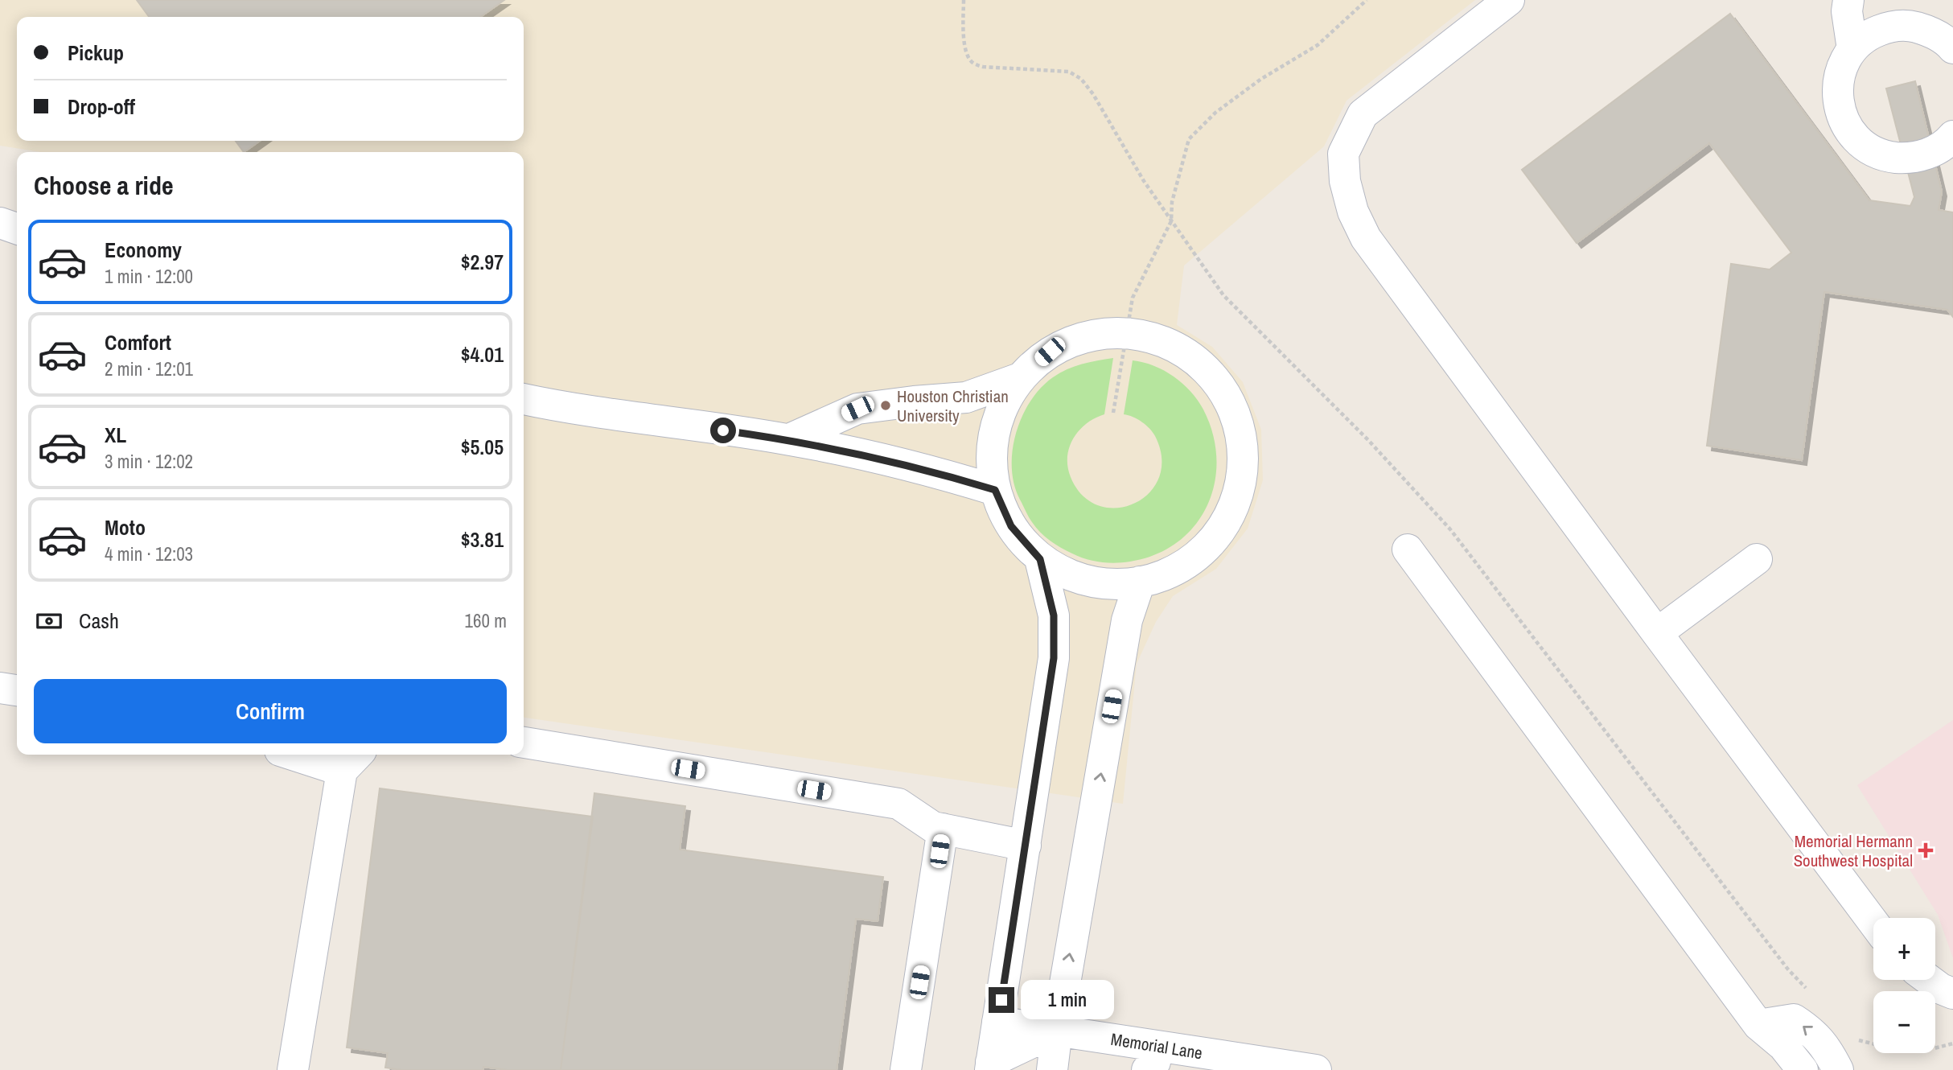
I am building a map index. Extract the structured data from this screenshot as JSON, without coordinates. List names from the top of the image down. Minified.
{"streets":{"lane":["Memorial Lane"]},"places":{"other":["Houston Christian University"],"health":["Memorial Hermann Southwest Hospital"]},"page":{"banner":["Pickup","Drop-off"],"heading":"Choose a ride","list":[{"name":"Economy","note":"1 min · 12:00","value":"$2.97"},{"name":"Comfort","note":"2 min · 12:01","value":"$4.01"},{"name":"XL","note":"3 min · 12:02","value":"$5.05"},{"name":"Moto","note":"4 min · 12:03","value":"$3.81"}],"pay":["Cash","160 m"],"buttons":"Confirm","map_buttons":["+","−"],"bubble":"1 min"}}
